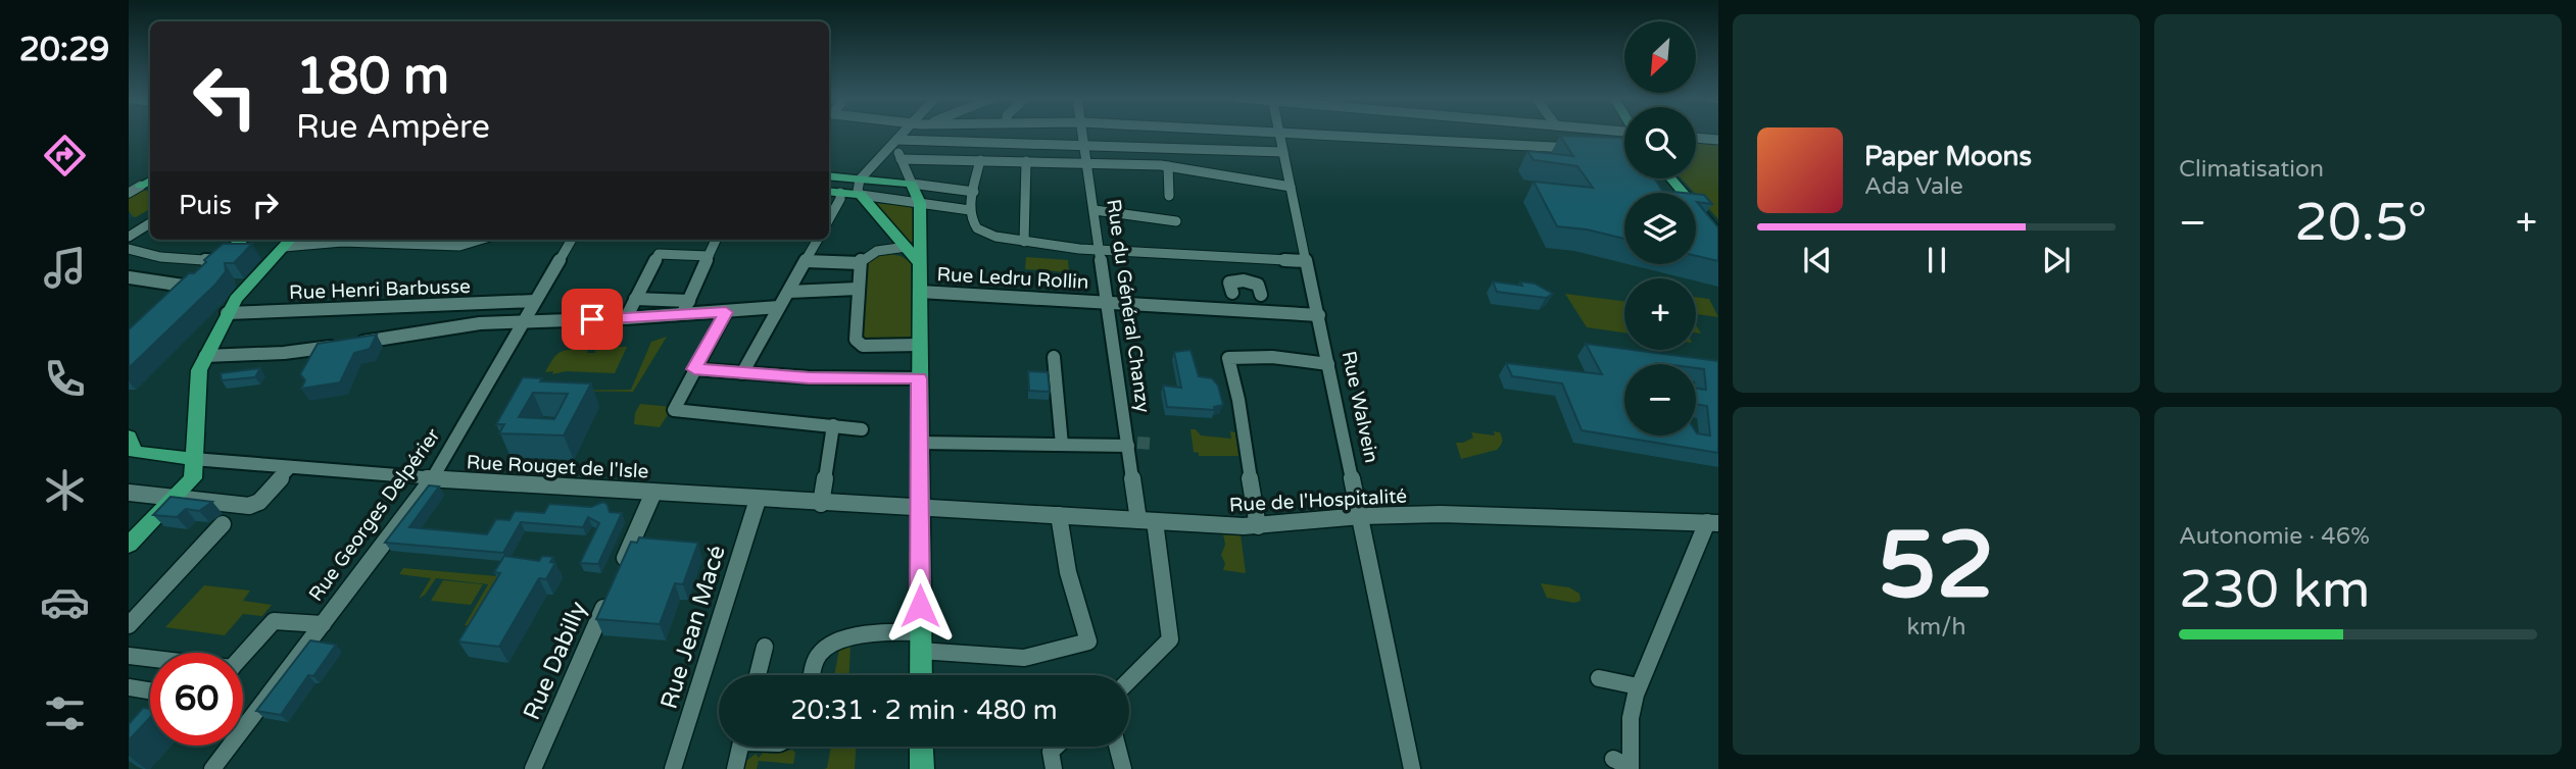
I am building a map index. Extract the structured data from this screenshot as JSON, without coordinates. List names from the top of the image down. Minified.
{"streets":{"street":["Rue Ledru Rollin","Rue Henri Barbusse","Rue du Général Chanzy","Rue Walvein","Rue Rouget de l'Isle","Rue de l'Hospitalité","Rue Georges Delpérier","Rue Jean Macé","Rue Dabilly"]},"crossings":[["Rue Ledru Rollin","Rue du Général Chanzy"],["Rue Ledru Rollin","Rue Walvein"],["Rue Henri Barbusse","Rue Georges Delpérier"],["Rue du Général Chanzy","Rue de l'Hospitalité"],["Rue Walvein","Rue de l'Hospitalité"],["Rue Rouget de l'Isle","Rue de l'Hospitalité"],["Rue Rouget de l'Isle","Rue Georges Delpérier"],["Rue Rouget de l'Isle","Rue Jean Macé"],["Rue Rouget de l'Isle","Rue Dabilly"]],"north":"bottom left","page":{"tabs":"20:29","tile":["Climatisation",["52","km/h"],["Autonomie · 46%","230 km"]],"map_buttons":["+","−"],"turn":["180 m","Rue Ampère"],"song":["Paper Moons","Ada Vale"],"then":"Puis","heat":["−","20.5°","+"],"limit":"60","trip":"20:31 · 2 min · 480 m"}}
